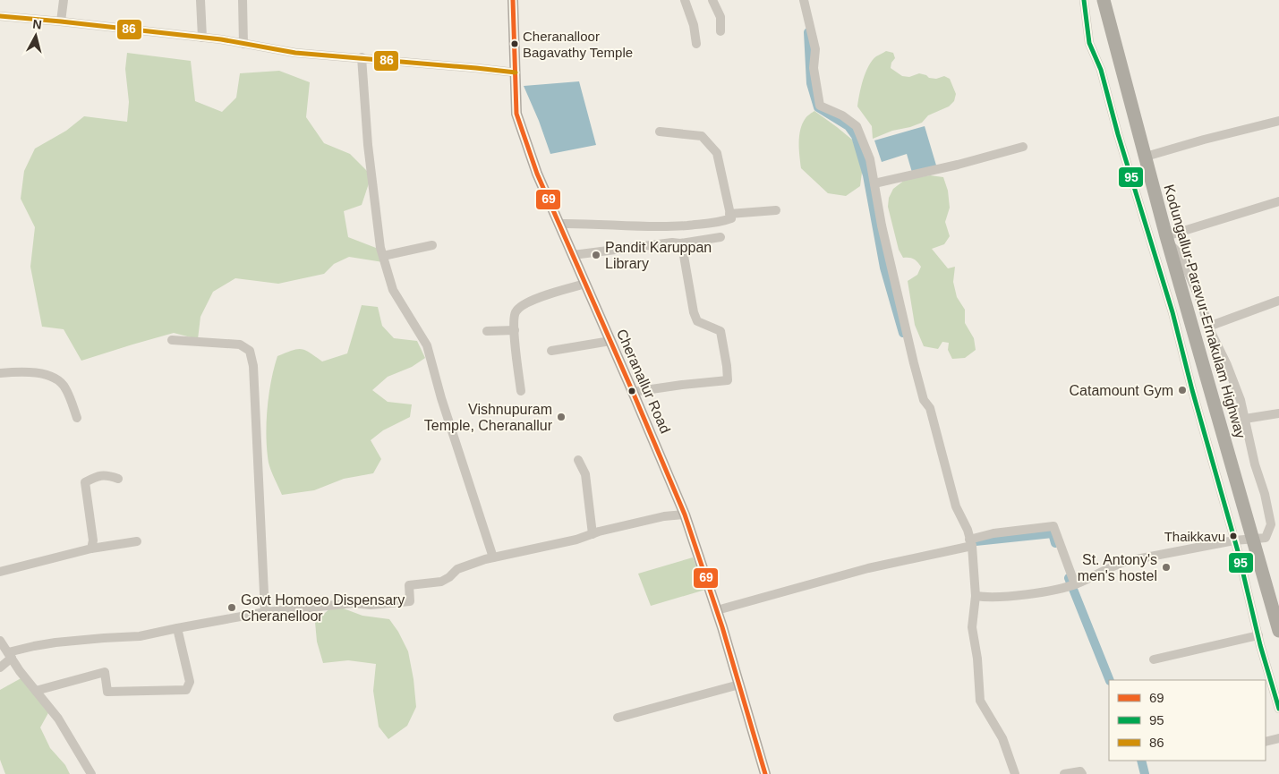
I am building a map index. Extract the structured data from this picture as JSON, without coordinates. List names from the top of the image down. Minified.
{"streets":{"highway":["Kodungallur-Paravur-Ernakulam Highway"],"main road":["Cheranallur Road"]},"places":["Cheranalloor Bagavathy Temple","Pandit Karuppan Library","Catamount Gym","Vishnupuram Temple, Cheranallur","Thaikkavu","St. Antony's men's hostel","Govt Homoeo Dispensary Cheranelloor"],"lines":["transit line 69","transit line 95","transit line 86"],"legend":["69","95","86"],"north":"top"}
